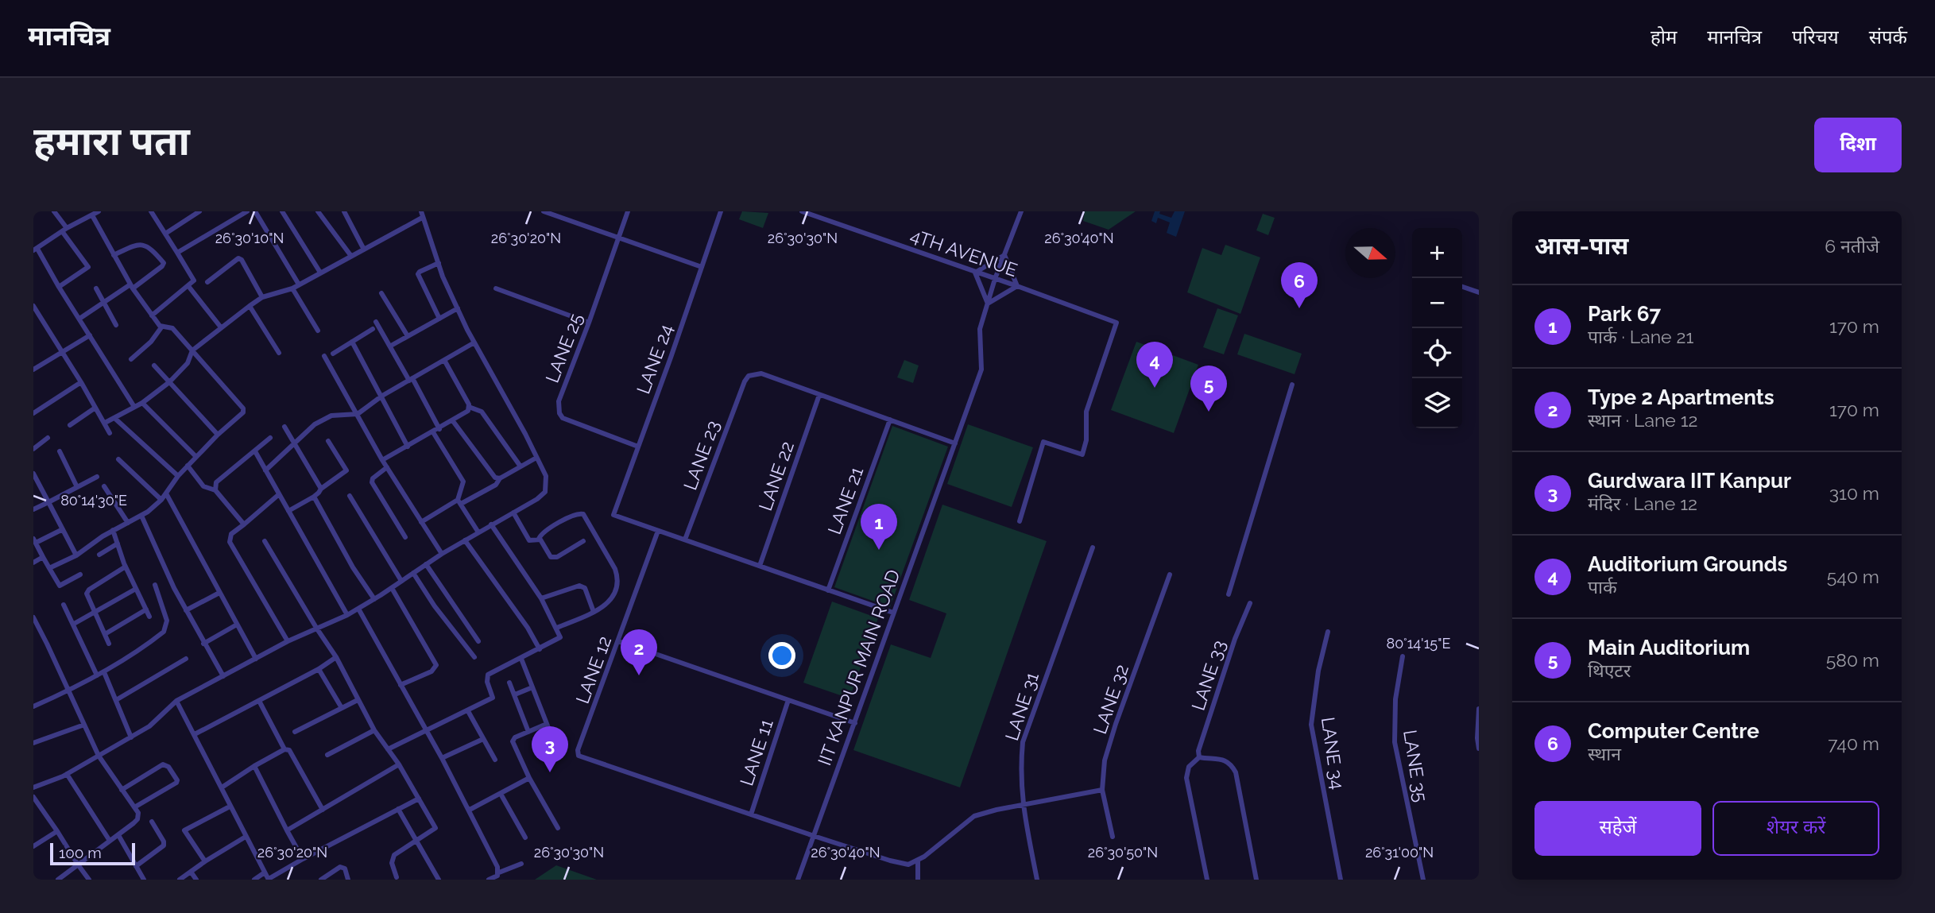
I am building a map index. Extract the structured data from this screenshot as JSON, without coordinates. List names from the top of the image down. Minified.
{"streets":{"street":["4TH AVENUE","LANE 25","LANE 24","LANE 23","LANE 22","LANE 21","IIT KANPUR MAIN ROAD","LANE 12","LANE 33","LANE 32","LANE 31","LANE 11","LANE 34","LANE 35"]},"crossings":[["4TH AVENUE","IIT KANPUR MAIN ROAD"],["LANE 25","LANE 24"],["LANE 24","LANE 12"],["LANE 23","LANE 22"],["LANE 12","LANE 11"]],"scale_bar":"100 m","north":"right","page":{"header":"मानचित्र","nav":["होम","मानचित्र","परिचय","संपर्क"],"buttons":["दिशा",["सहेजें","शेयर करें"]],"title":"हमारा पता","heading":["आस-पास","6 नतीजे"],"map_buttons":["+","−"],"pins":["6","4","5","1","2","3"],"list":[{"mark":"1","name":"Park 67","note":"पार्क · Lane 21","value":"170 m"},{"mark":"2","name":"Type 2 Apartments","note":"स्थान · Lane 12","value":"170 m"},{"mark":"3","name":"Gurdwara IIT Kanpur","note":"मंदिर · Lane 12","value":"310 m"},{"mark":"4","name":"Auditorium Grounds","note":"पार्क","value":"540 m"},{"mark":"5","name":"Main Auditorium","note":"थिएटर","value":"580 m"},{"mark":"6","name":"Computer Centre","note":"स्थान","value":"740 m"}],"scale":"100 m"},"coordinates":["26°30'10\"N","26°30'20\"N","26°30'30\"N","26°30'40\"N","80°14'30\"E","80°14'15\"E","26°30'50\"N","26°31'00\"N"]}
